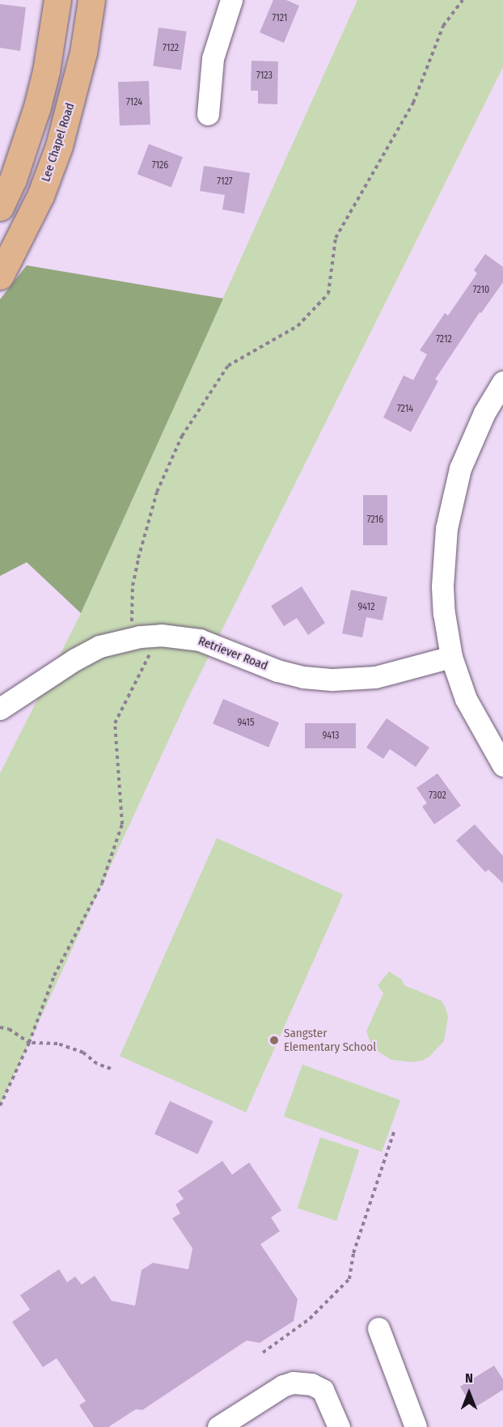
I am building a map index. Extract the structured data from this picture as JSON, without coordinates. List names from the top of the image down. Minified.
{"streets":{"main road":["Lee Chapel Road"],"street":["Retriever Road"]},"places":["Sangster Elementary School"],"house_numbers":["7121","7122","7123","7124","7126","7127","7210","7212","7214","7216","9412","9415","9413","7302"],"north":"top"}
